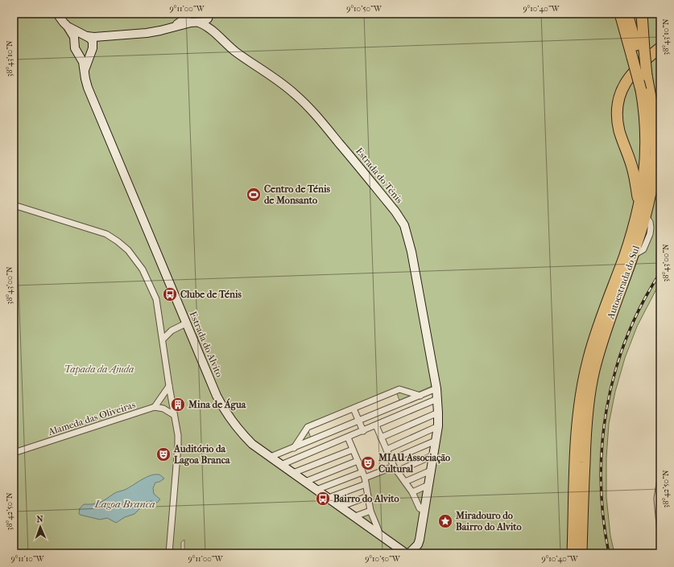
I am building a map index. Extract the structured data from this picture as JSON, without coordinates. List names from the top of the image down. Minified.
{"streets":{"highway":["Autoestrada do Sul"],"street":["Estrada do Ténis","Estrada do Alvito","Alameda das Oliveiras"]},"water":["Lagoa Branca"],"parks":["Tapada da Ajuda"],"places":{"sports":["Centro de Ténis de Monsanto"],"bus stop":["Clube de Ténis","Bairro do Alvito"],"building":["Mina de Água"],"theatre":["Auditório da Lagoa Branca","MIAU Associação Cultural"],"place":["Miradouro do Bairro do Alvito"]},"north":"top","coordinates":["9°11'00\"W","9°10'50\"W","9°10'40\"W","38°43'10\"N","38°43'00\"N","38°42'50\"N","9°11'10\"W"]}
